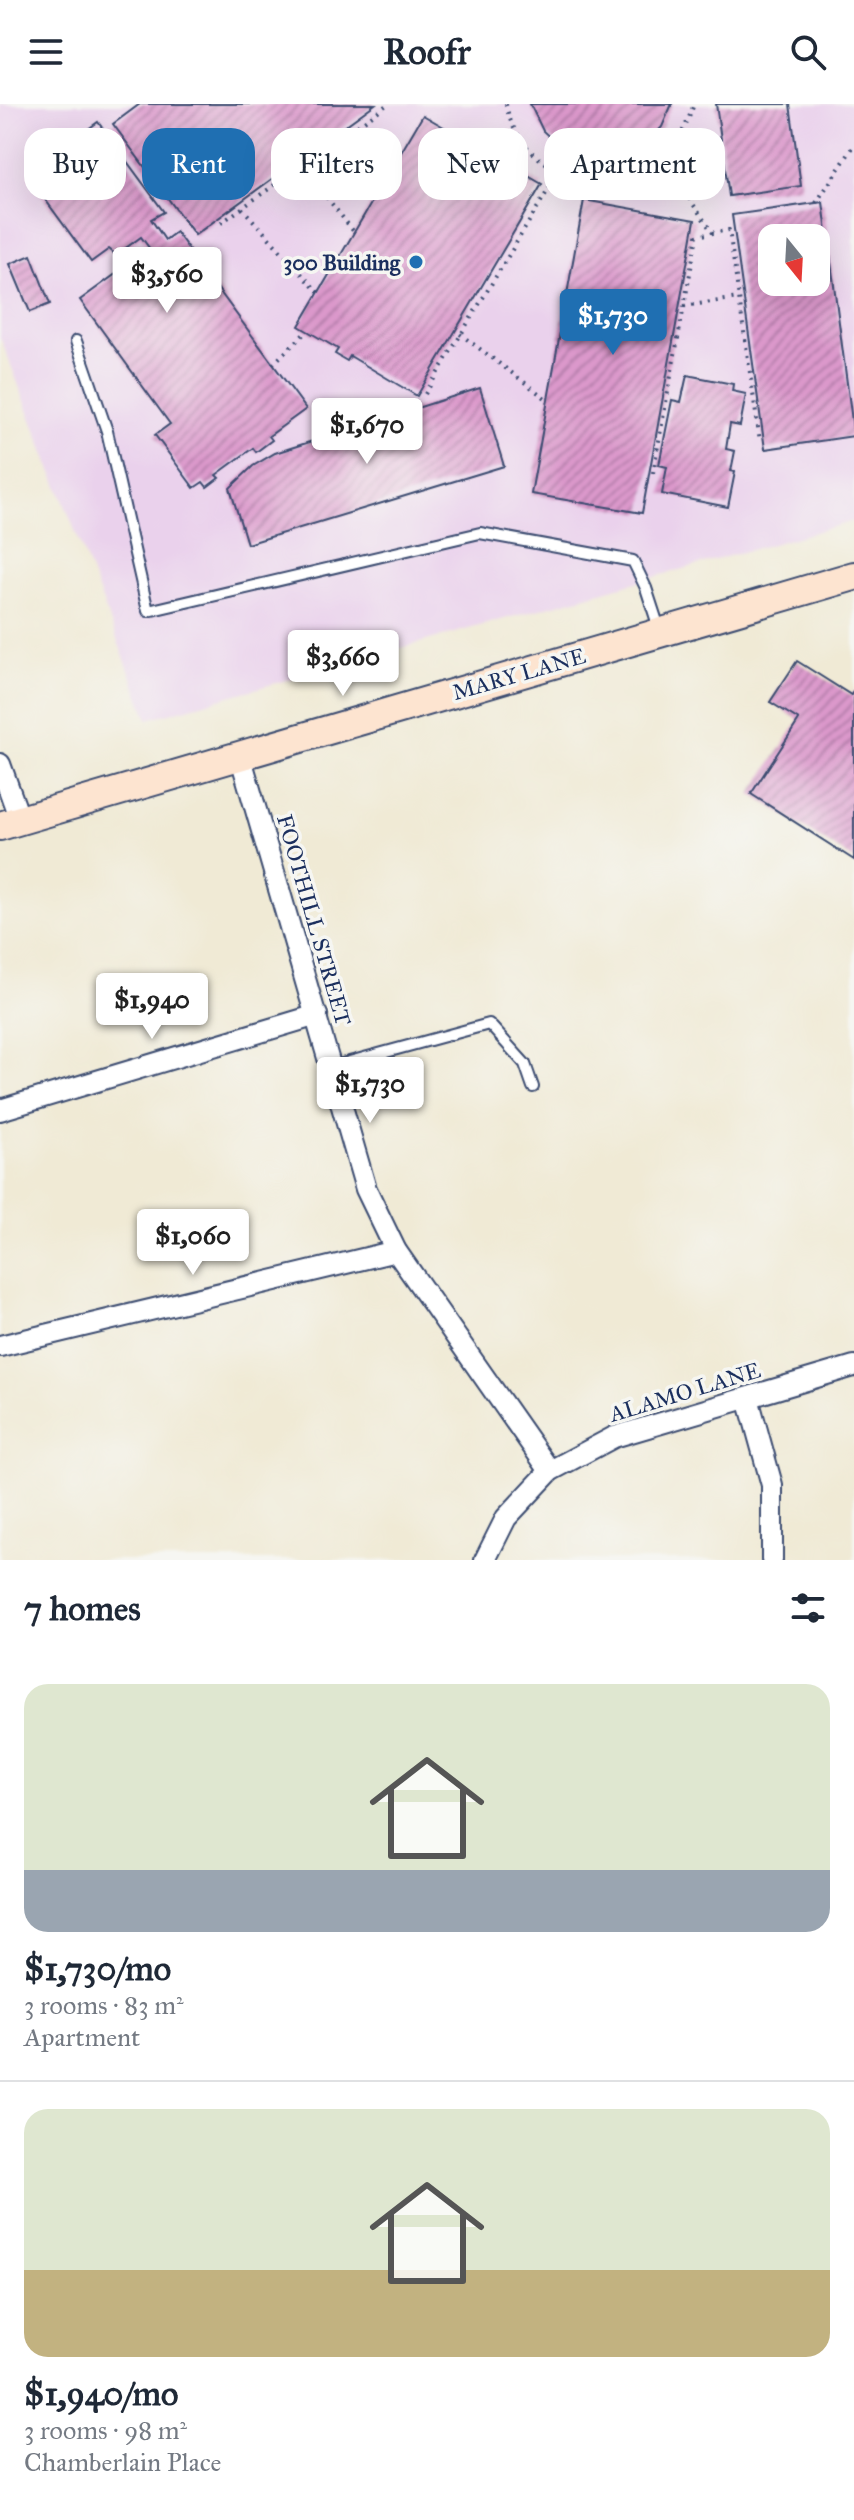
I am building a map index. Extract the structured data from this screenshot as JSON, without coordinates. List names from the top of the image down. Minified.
{"streets":{"street":["MARY LANE","FOOTHILL STREET","ALAMO LANE"]},"crossings":[["MARY LANE","FOOTHILL STREET"],["FOOTHILL STREET","ALAMO LANE"]],"places":["300 Building"],"north":"bottom","page":{"header":"Roofr","chip":["Buy","Rent","Filters","New","Apartment"],"price":["$3,560","$1,730","$1,670","$3,660","$1,940","$1,730","$1,060"],"heading":"7 homes","list":[{"name":"$1,730/mo","note":"3 rooms · 83 m² · Apartment"},{"name":"$1,940/mo","note":"3 rooms · 98 m² · Chamberlain Place"}]}}
